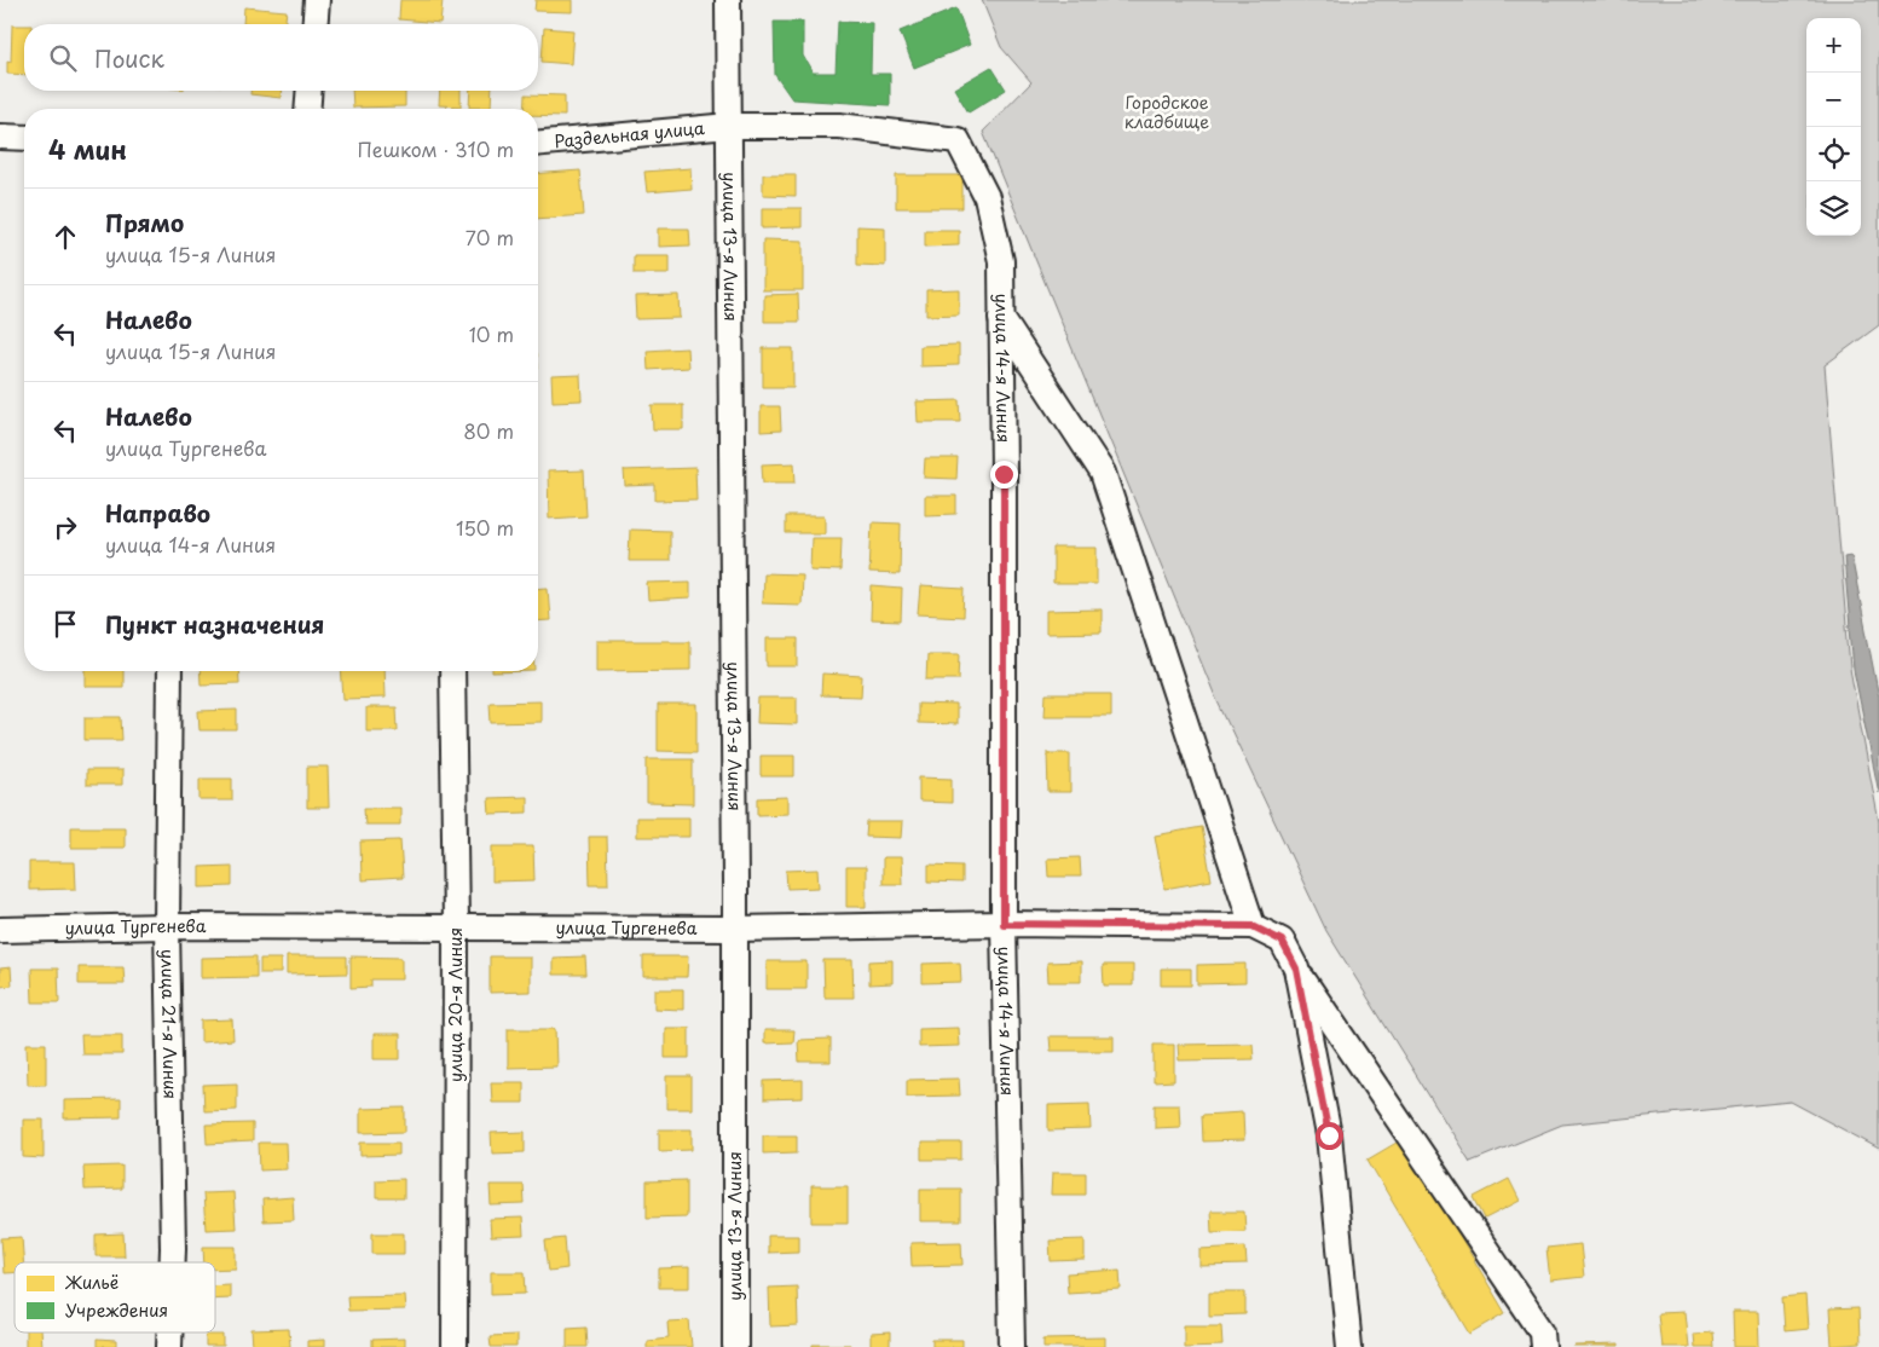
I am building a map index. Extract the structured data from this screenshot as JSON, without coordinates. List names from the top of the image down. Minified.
{"streets":{"street":["Раздельная улица","улица 13-я Линия","улица 14-я Линия","улица Тургенева","улица 20-я Линия","улица 21-я Линия"]},"crossings":[["Раздельная улица","улица 13-я Линия"],["Раздельная улица","улица 14-я Линия"],["улица 13-я Линия","улица Тургенева"],["улица 14-я Линия","улица Тургенева"],["улица Тургенева","улица 20-я Линия"],["улица Тургенева","улица 21-я Линия"]],"parks":["Городское кладбище"],"legend":["Жильё","Учреждения"],"page":{"map_buttons":["+","−"],"search":"Поиск","heading":["4 мин","Пешком · 310 m"],"list":[["Прямо","улица 15-я Линия","70 m"],["Налево","улица 15-я Линия","10 m"],["Налево","улица Тургенева","80 m"],["Направо","улица 14-я Линия","150 m"],"Пункт назначения"]}}
